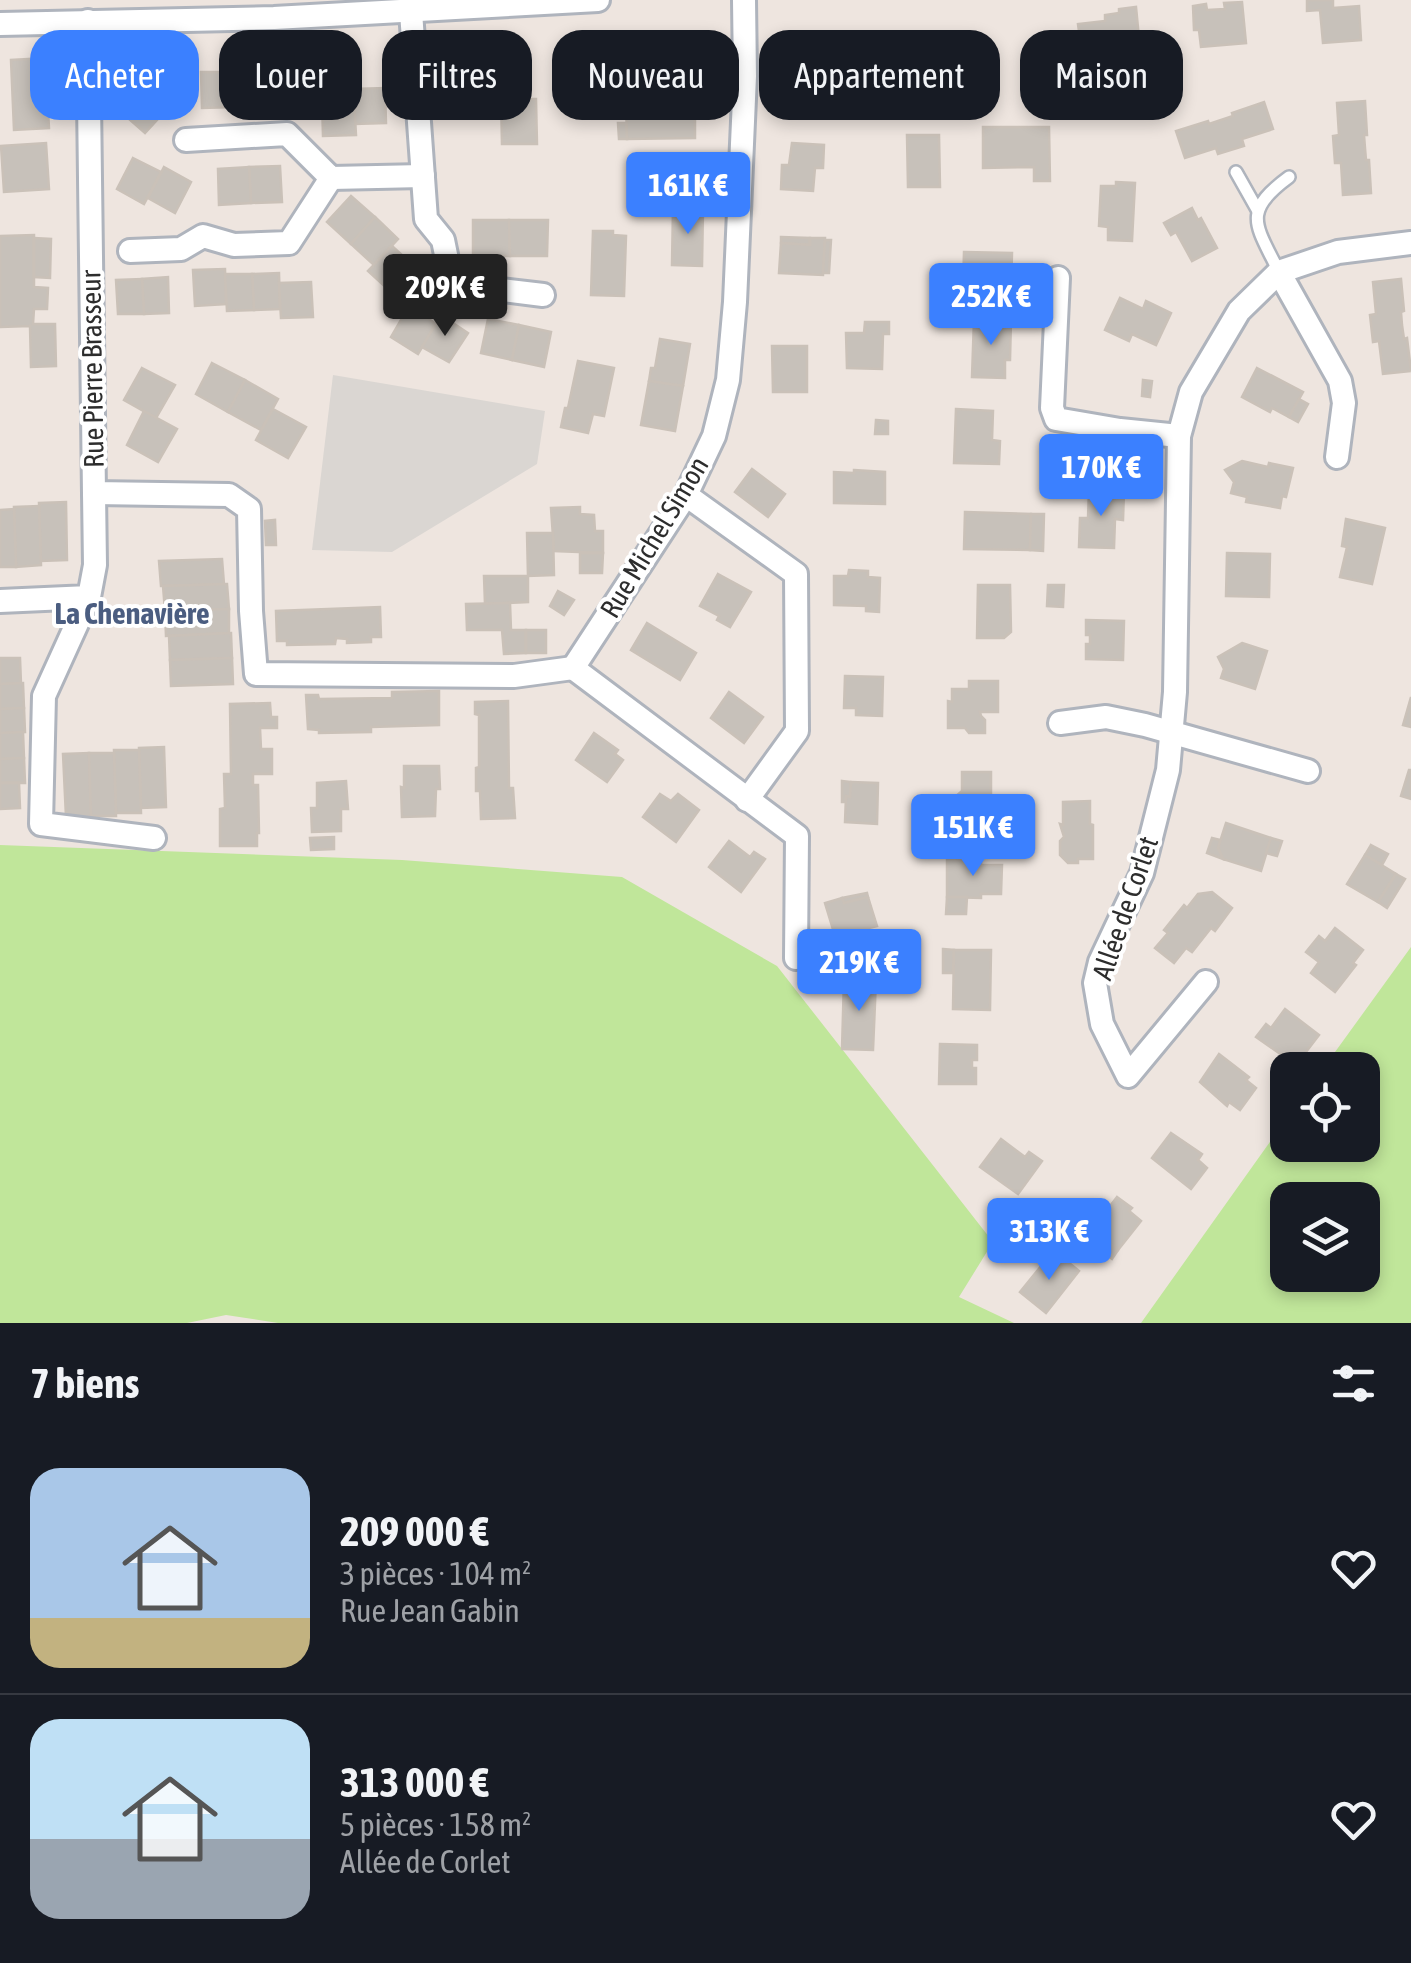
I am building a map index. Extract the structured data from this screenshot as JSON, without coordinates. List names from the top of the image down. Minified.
{"streets":{"street":["Rue Pierre Brasseur","Rue Michel Simon","Allée de Corlet"]},"crossings":[["Rue Pierre Brasseur","Rue Michel Simon"]],"districts":["La Chenavière"],"page":{"chip":["Acheter","Louer","Filtres","Nouveau","Appartement","Maison"],"price":["161K €","209K €","252K €","170K €","151K €","219K €","313K €"],"heading":"7 biens","list":[{"name":"209 000 €","note":"3 pièces · 104 m² · Rue Jean Gabin"},{"name":"313 000 €","note":"5 pièces · 158 m² · Allée de Corlet"}]}}
